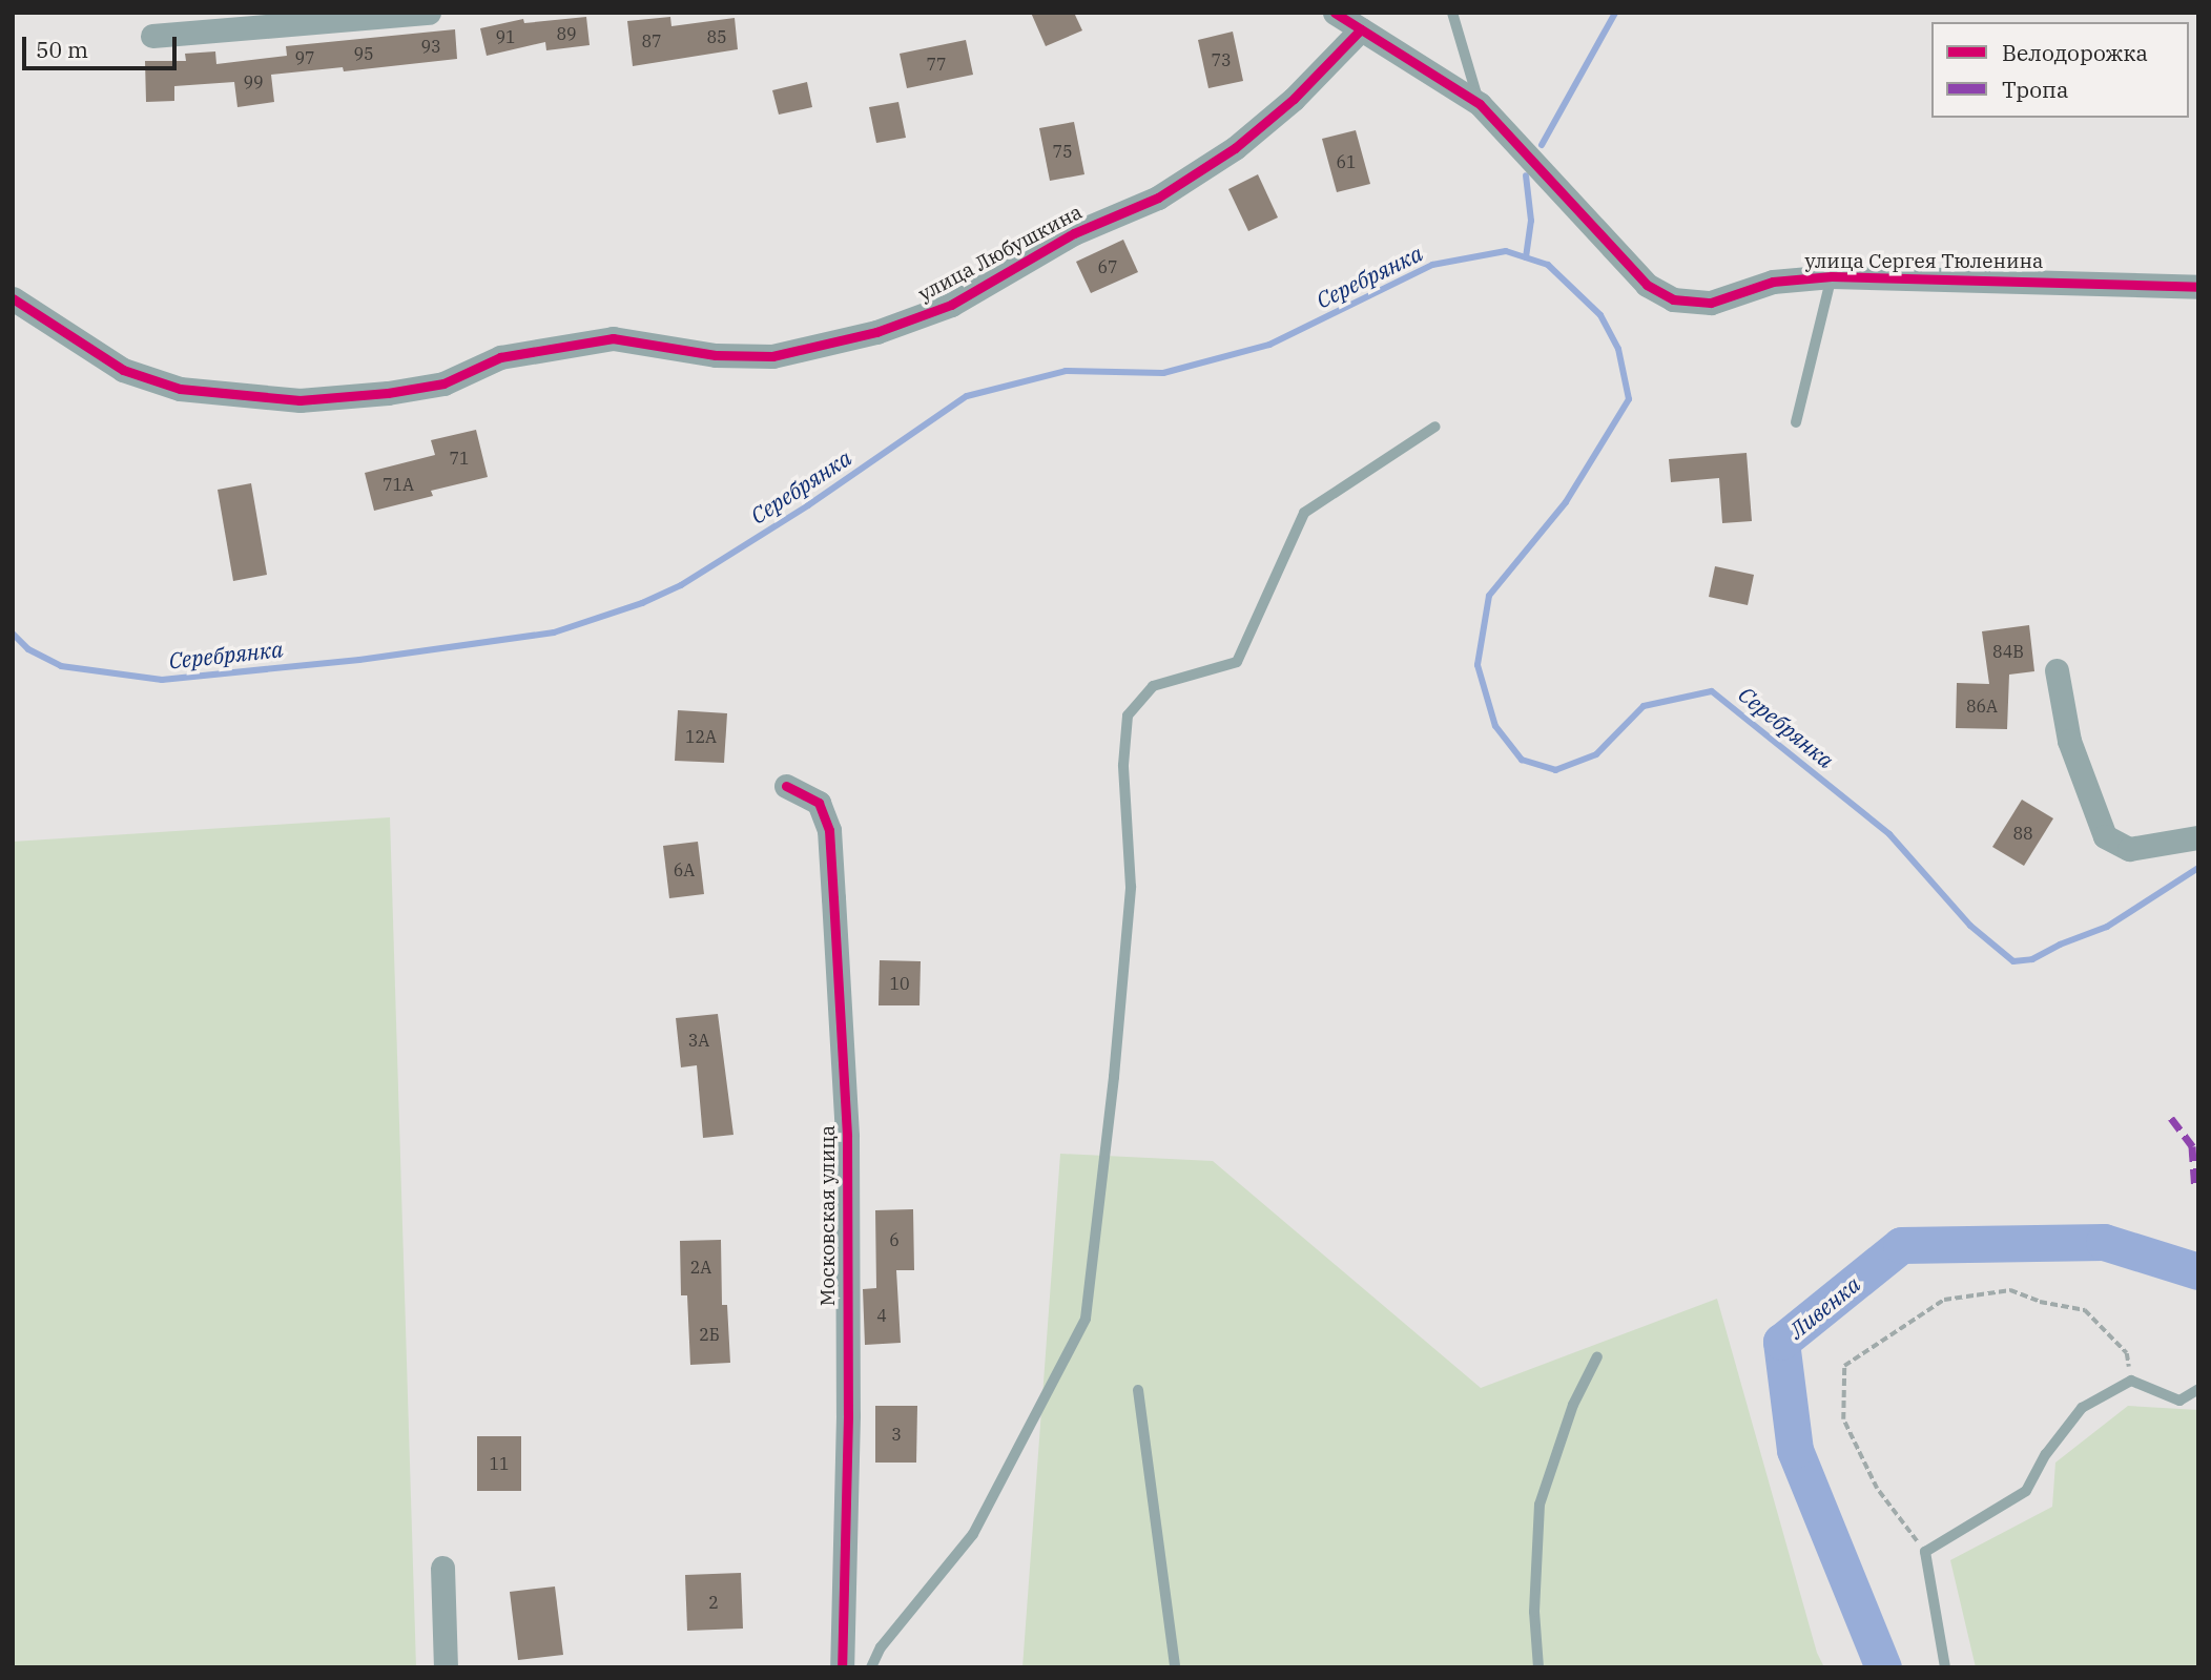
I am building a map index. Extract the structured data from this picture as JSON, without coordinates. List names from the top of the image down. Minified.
{"streets":{"street":["улица Любушкина","улица Сергея Тюленина","Московская улица"]},"crossings":[["улица Любушкина","улица Сергея Тюленина"]],"water":["Серебрянка","Ливенка"],"house_numbers":["89","91","85","87","93","95","97","73","77","99","75","61","67","71","71А","84В","86А","12А","88","6А","10","3А","6","2А","4","2Б","3","11","2"],"legend":["Велодорожка","Тропа"],"scale_bar":"50 m"}
